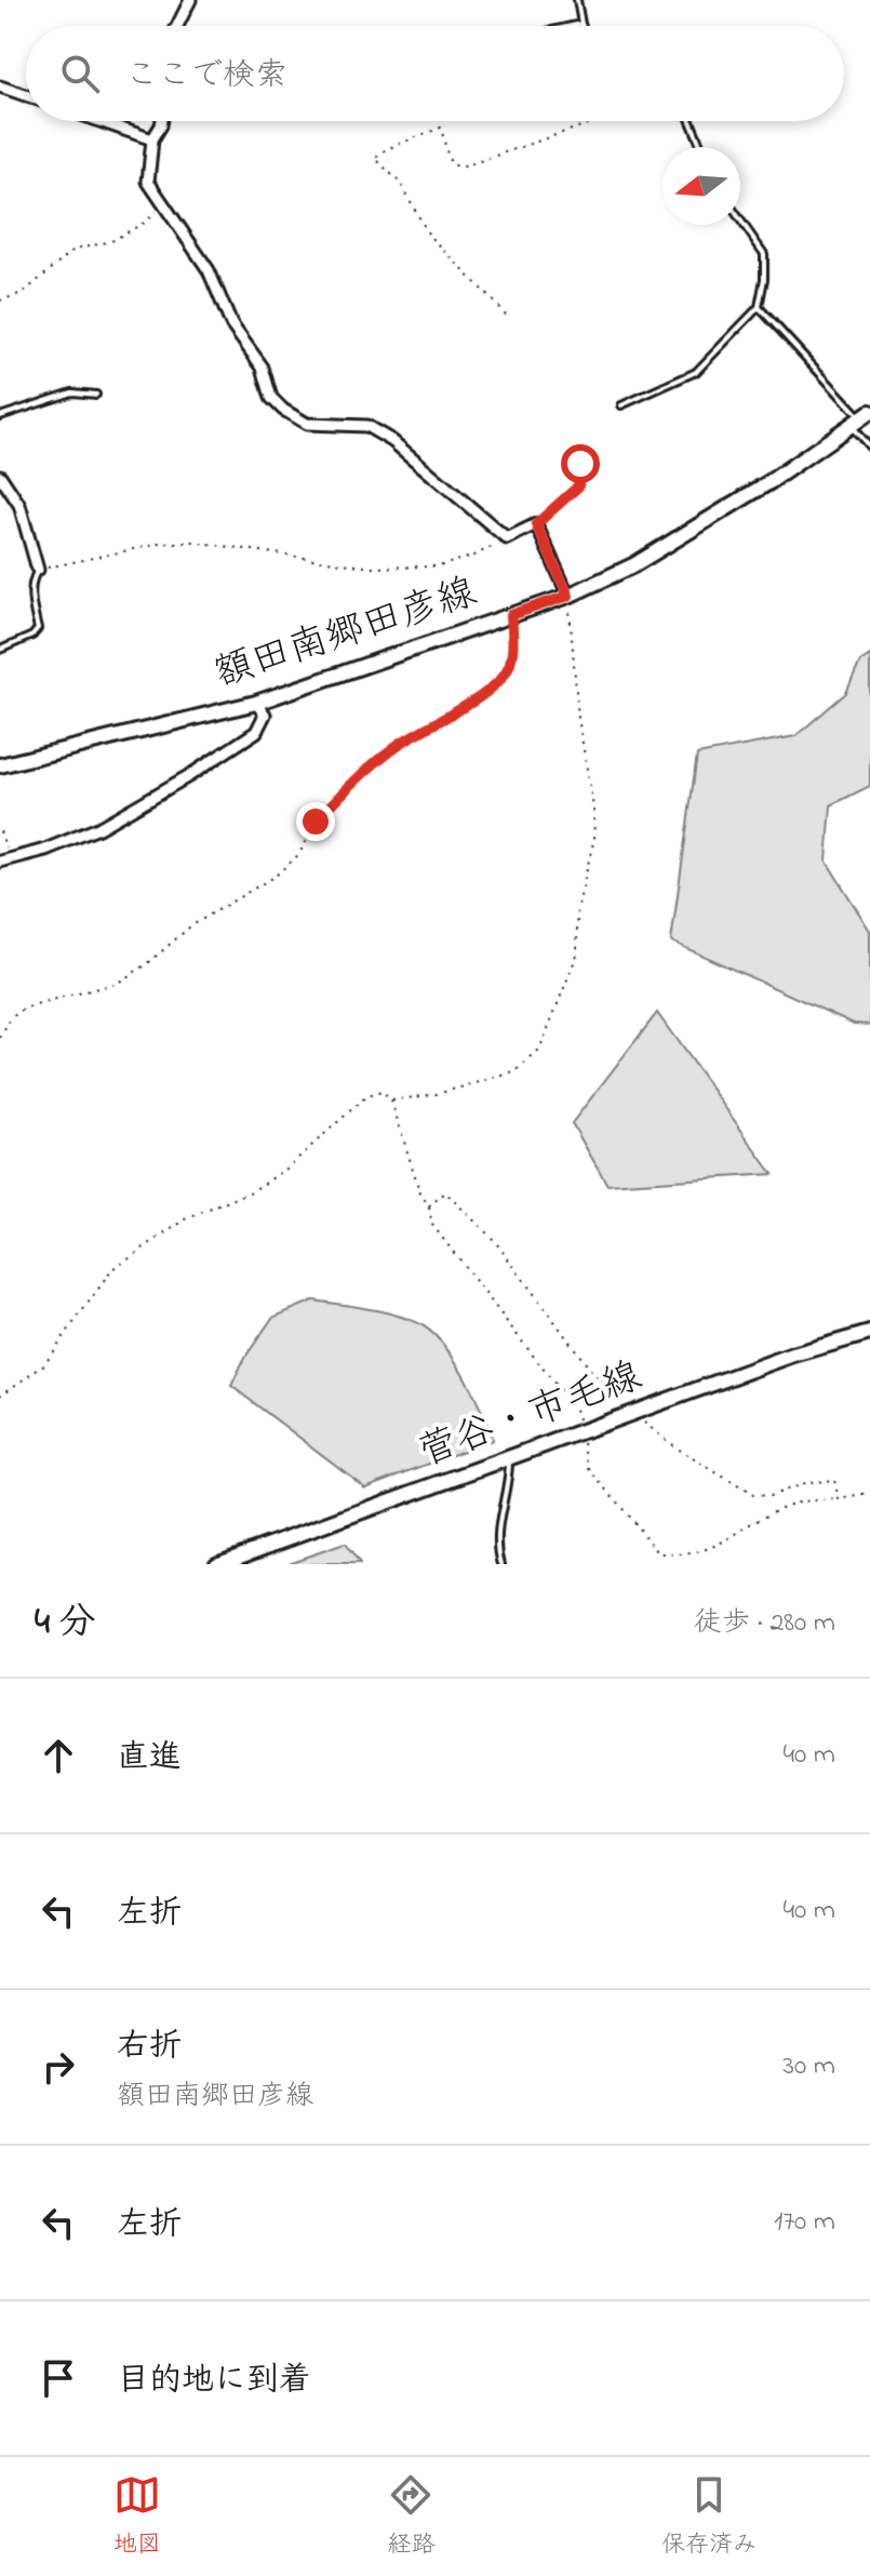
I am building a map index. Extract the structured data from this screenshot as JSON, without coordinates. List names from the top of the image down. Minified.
{"streets":{"main road":["額田南郷田彦線","菅谷・市毛線"]},"north":"left","page":{"search":"ここで検索","heading":["4 分","徒歩 · 280 m"],"list":[["直進","40 m"],["左折","40 m"],["右折","額田南郷田彦線","30 m"],["左折","170 m"],"目的地に到着"],"nav":["地図","経路","保存済み"]}}
